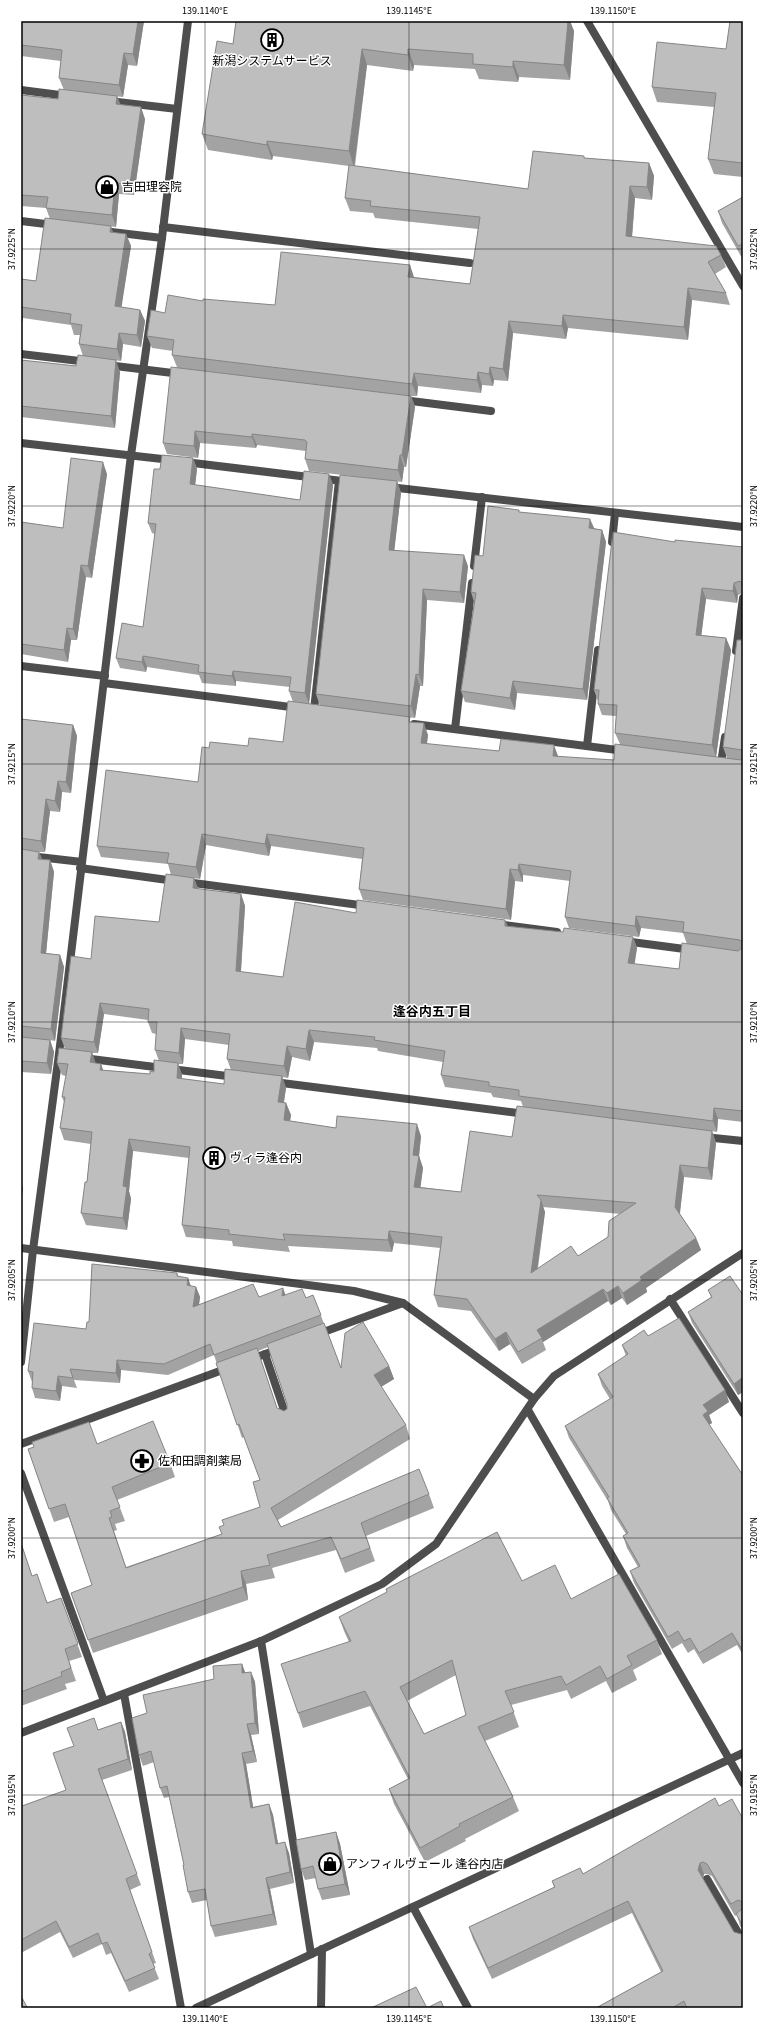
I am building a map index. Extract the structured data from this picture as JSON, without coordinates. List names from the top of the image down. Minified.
{"districts":["逢谷内五丁目"],"places":{"building":["新潟システムサービス","ヴィラ逢谷内"],"shop":["吉田理容院","アンフィルヴェール 逢谷内店"],"pharmacy":["佐和田調剤薬局"]},"coordinates":["139.1140°E","139.1145°E","139.1150°E","37.9225°N","37.9220°N","37.9215°N","37.9210°N","37.9205°N","37.9200°N","37.9195°N"]}
